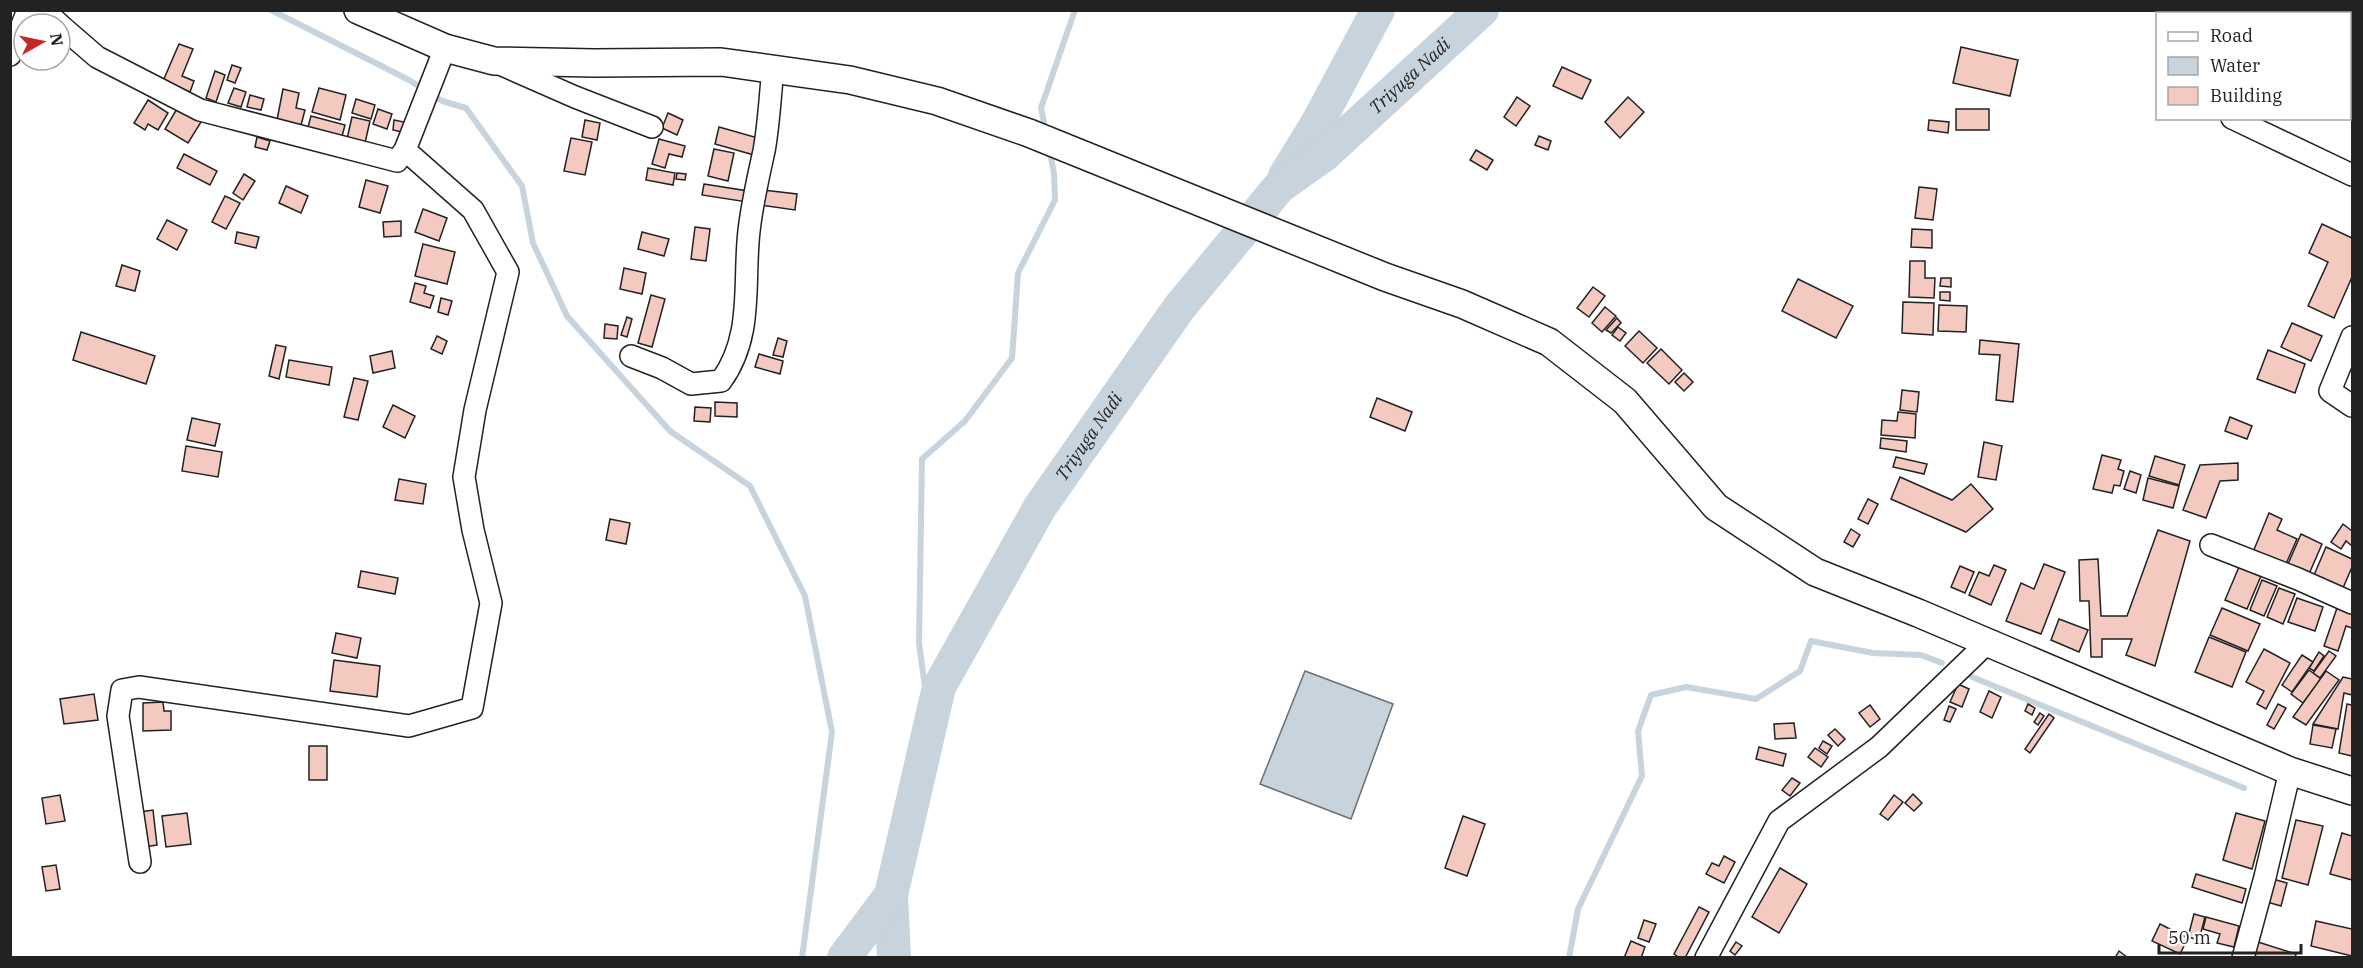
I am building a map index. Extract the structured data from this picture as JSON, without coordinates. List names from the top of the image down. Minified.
{"water":["Triyuga Nadi"],"legend":["Road","Water","Building"],"scale_bar":"50 m","north":"right"}
